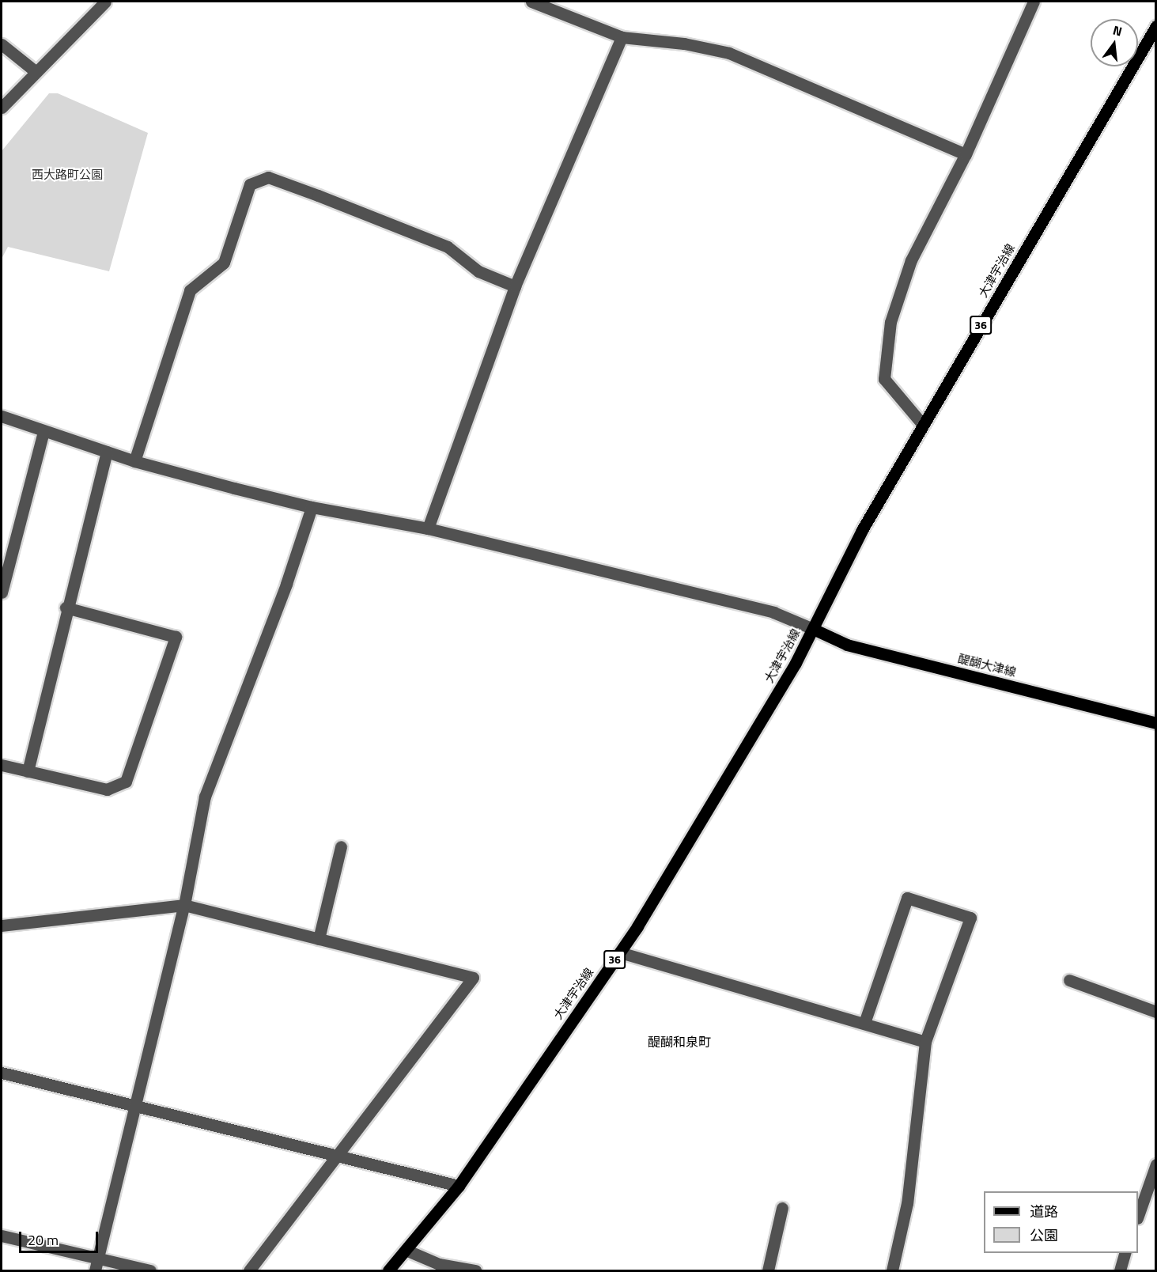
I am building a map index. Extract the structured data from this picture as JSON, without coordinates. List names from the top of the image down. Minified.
{"streets":{"main road":["大津宇治線","36","醍醐大津線"]},"crossings":[["大津宇治線","醍醐大津線"]],"districts":["醍醐和泉町"],"parks":["西大路町公園"],"legend":["道路","公園"],"scale_bar":"20 m","north":"top"}
